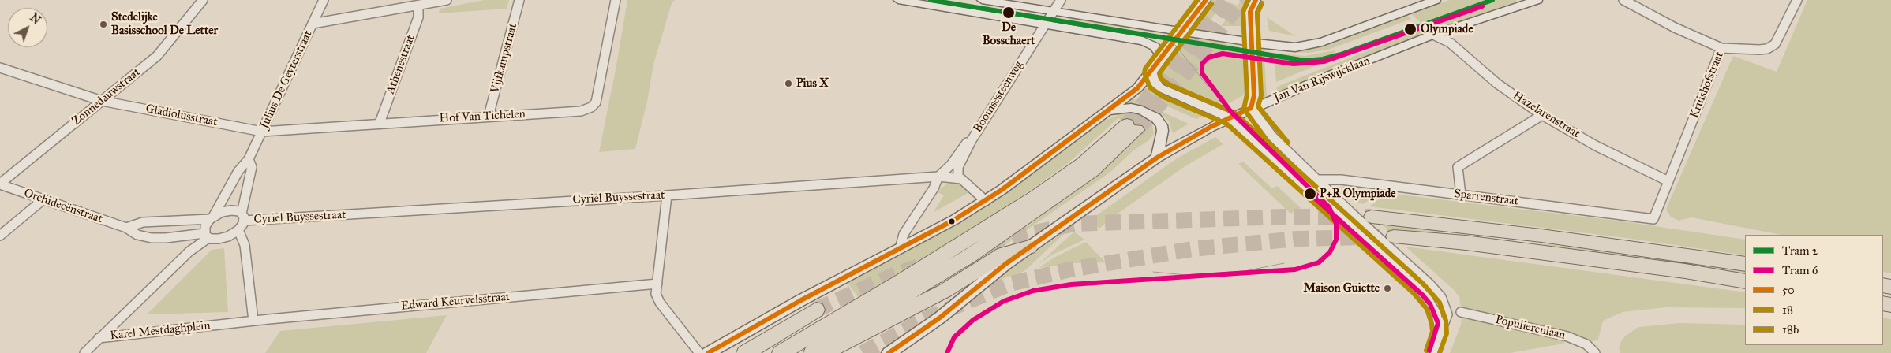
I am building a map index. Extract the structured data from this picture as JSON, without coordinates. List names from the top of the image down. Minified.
{"streets":{"main road":["Jan Van Rijswijcklaan"],"street":["Vijfkampstraat","Athenestraat","Julius De Geyterstraat","Kruishofstraat","Zonnedauwstraat","Boomsesteenweg","Hazelarenstraat","Gladiolusstraat","Hof Van Tichelen","Cyriel Buyssestraat","Sparrenstraat","Orchideeënstraat","Edward Keurvelsstraat","Populierenlaan","Karel Mestdaghplein"]},"crossings":[["Vijfkampstraat","Hof Van Tichelen"],["Athenestraat","Hof Van Tichelen"],["Julius De Geyterstraat","Gladiolusstraat"],["Julius De Geyterstraat","Hof Van Tichelen"],["Julius De Geyterstraat","Cyriel Buyssestraat"],["Julius De Geyterstraat","Orchideeënstraat"],["Julius De Geyterstraat","Karel Mestdaghplein"],["Jan Van Rijswijcklaan","Hazelarenstraat"],["Kruishofstraat","Hazelarenstraat"],["Kruishofstraat","Sparrenstraat"],["Zonnedauwstraat","Gladiolusstraat"],["Zonnedauwstraat","Orchideeënstraat"],["Boomsesteenweg","Cyriel Buyssestraat"],["Gladiolusstraat","Hof Van Tichelen"],["Cyriel Buyssestraat","Orchideeënstraat"],["Cyriel Buyssestraat","Karel Mestdaghplein"],["Orchideeënstraat","Karel Mestdaghplein"],["Edward Keurvelsstraat","Karel Mestdaghplein"]],"places":["De Bosschaert","Stedelijke Basisschool De Letter","Olympiade","Pius X","P+R Olympiade","Maison Guiette"],"lines":["tram line 2","transit line 50","transit line 18","transit line 18b","tram line 6"],"legend":["Tram 2","Tram 6","50","18","18b"],"north":"top right"}
